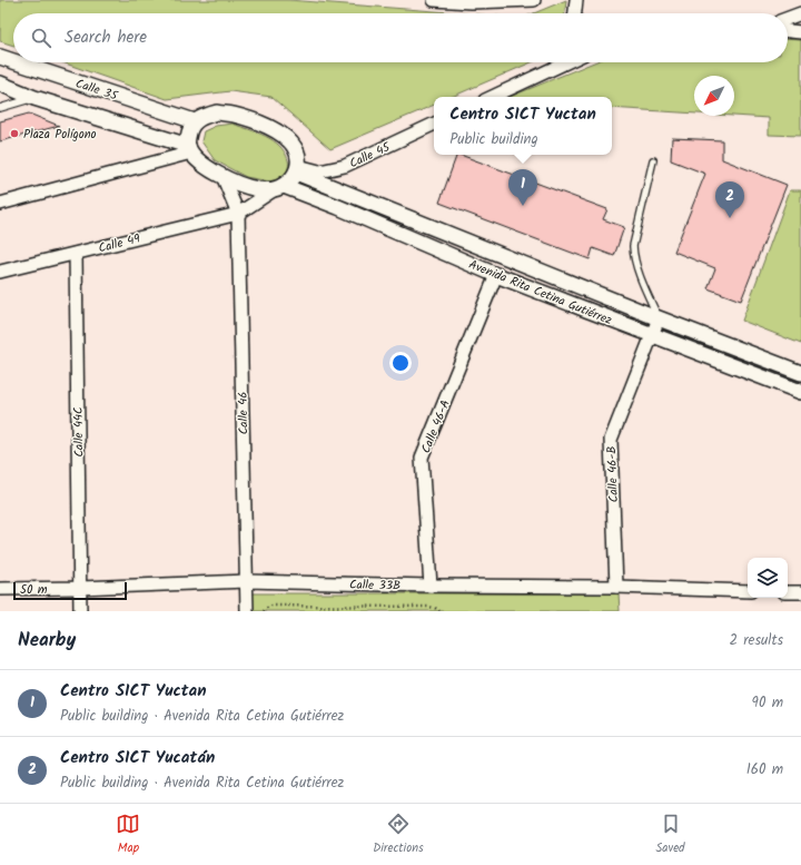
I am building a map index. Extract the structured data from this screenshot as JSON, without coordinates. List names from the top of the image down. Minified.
{"streets":{"street":["Calle 35","Calle 45","Calle 49","Avenida Rita Cetina Gutiérrez","Calle 46","Calle 46-A","Calle 44C","Calle 46-B","Calle 33B"]},"crossings":[["Calle 35","Calle 45"],["Calle 35","Avenida Rita Cetina Gutiérrez"],["Calle 35","Calle 46"],["Calle 45","Avenida Rita Cetina Gutiérrez"],["Calle 45","Calle 46"],["Calle 49","Calle 46"],["Calle 49","Calle 44C"],["Avenida Rita Cetina Gutiérrez","Calle 46"],["Avenida Rita Cetina Gutiérrez","Calle 46-A"],["Avenida Rita Cetina Gutiérrez","Calle 46-B"],["Calle 46","Calle 33B"],["Calle 46-A","Calle 33B"],["Calle 44C","Calle 33B"],["Calle 46-B","Calle 33B"]],"places":["Plaza Polígono"],"scale_bar":"50 m","north":"bottom left","page":{"search":"Search here","popup":["Centro SICT Yuctan","Public building"],"pins":["1","2"],"scale":"50 m","heading":["Nearby","2 results"],"list":[{"mark":"1","name":"Centro SICT Yuctan","note":"Public building · Avenida Rita Cetina Gutiérrez","value":"90 m"},{"mark":"2","name":"Centro SICT Yucatán","note":"Public building · Avenida Rita Cetina Gutiérrez","value":"160 m"}],"nav":["Map","Directions","Saved"]}}
